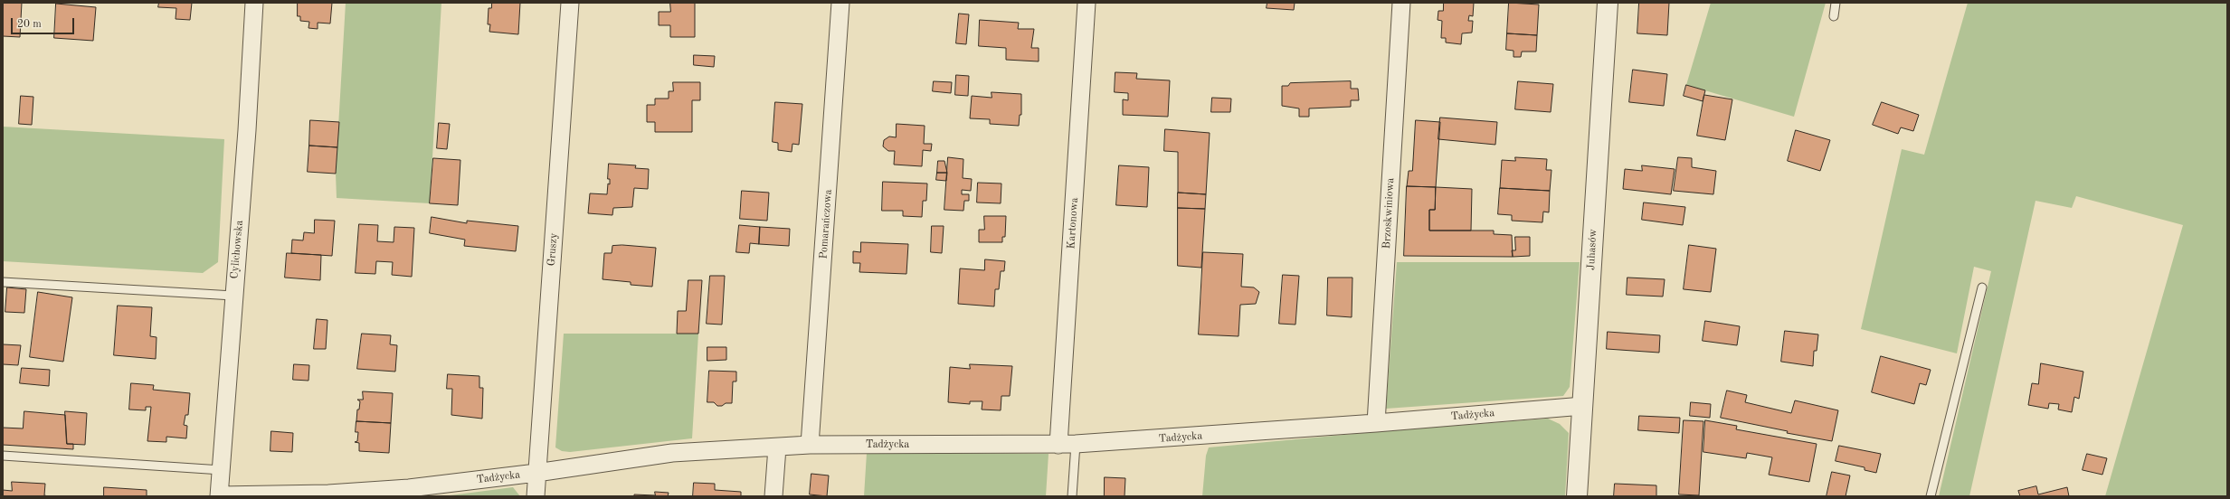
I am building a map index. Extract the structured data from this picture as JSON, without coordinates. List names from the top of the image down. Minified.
{"streets":{"street":["Brzoskwiniowa","Kartonowa","Pomarańczowa","Cylichowska","Gruszy","Juhasów","Tadżycka"]},"crossings":[["Brzoskwiniowa","Tadżycka"],["Kartonowa","Tadżycka"],["Pomarańczowa","Tadżycka"],["Cylichowska","Tadżycka"],["Gruszy","Tadżycka"],["Juhasów","Tadżycka"]],"scale_bar":"20 m"}
